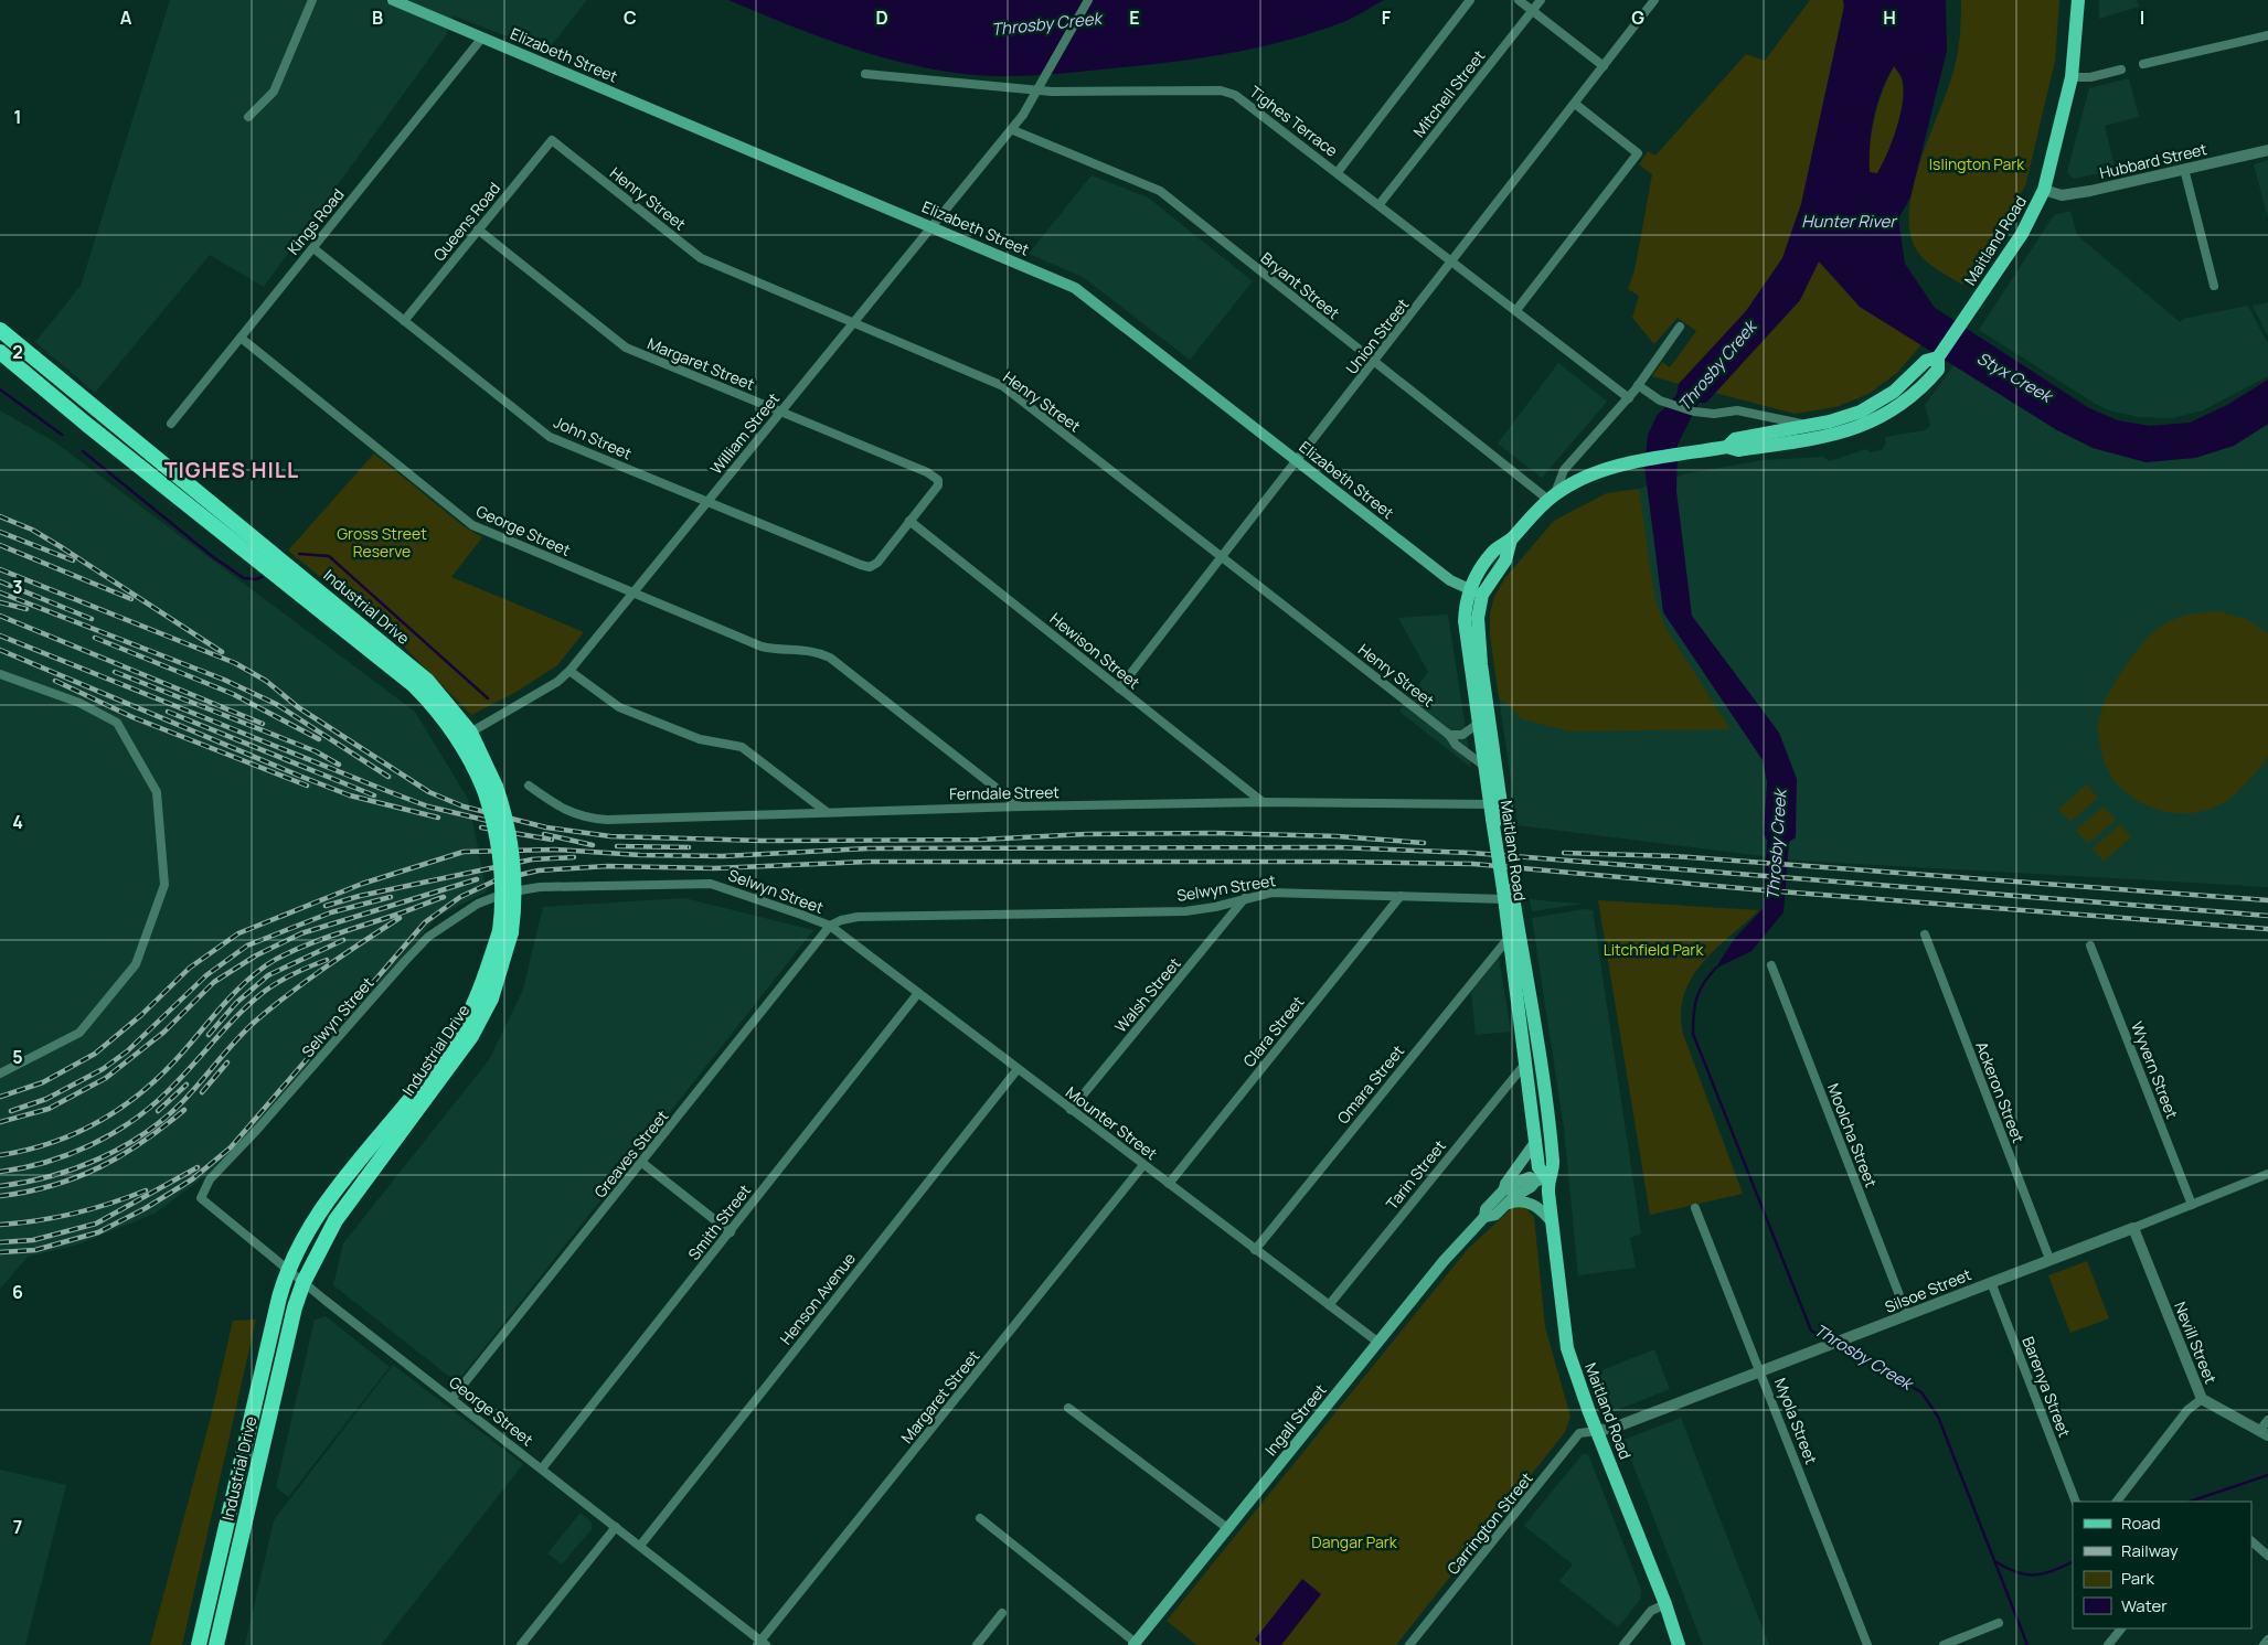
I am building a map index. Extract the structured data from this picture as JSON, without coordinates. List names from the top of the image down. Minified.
{"streets":{"highway":["Industrial Drive"],"main road":["Elizabeth Street","Maitland Road","Ingall Street"],"street":["Mitchell Street","Tighes Terrace","Hubbard Street","Henry Street","Kings Road","Queens Road","Bryant Street","Union Street","Margaret Street","William Street","John Street","George Street","Hewison Street","Ferndale Street","Selwyn Street","Walsh Street","Clara Street","Wyvern Street","Omara Street","Ackeron Street","Mounter Street","Moolcha Street","Greaves Street","Tarin Street","Smith Street","Silsoe Street","Henson Avenue","Nevill Street","Barenya Street","Myola Street","Carrington Street"]},"crossings":[["Elizabeth Street","Kings Road"],["Elizabeth Street","Maitland Road"],["Elizabeth Street","Union Street"],["Elizabeth Street","William Street"],["Mitchell Street","Tighes Terrace"],["Tighes Terrace","Union Street"],["Hubbard Street","Maitland Road"],["Henry Street","Queens Road"],["Henry Street","Maitland Road"],["Henry Street","Union Street"],["Henry Street","William Street"],["Kings Road","John Street"],["Kings Road","George Street"],["Queens Road","Margaret Street"],["Queens Road","John Street"],["Maitland Road","Bryant Street"],["Maitland Road","Ferndale Street"],["Maitland Road","Selwyn Street"],["Maitland Road","Omara Street"],["Maitland Road","Tarin Street"],["Maitland Road","Silsoe Street"],["Maitland Road","Ingall Street"],["Maitland Road","Carrington Street"],["Bryant Street","Union Street"],["Bryant Street","William Street"],["Union Street","Hewison Street"],["Margaret Street","William Street"],["Margaret Street","John Street"],["Margaret Street","George Street"],["Margaret Street","Hewison Street"],["Margaret Street","Mounter Street"],["William Street","John Street"],["William Street","George Street"],["William Street","Industrial Drive"],["John Street","Hewison Street"],["George Street","Industrial Drive"],["George Street","Ferndale Street"],["George Street","Selwyn Street"],["George Street","Greaves Street"],["George Street","Smith Street"],["George Street","Henson Avenue"],["Hewison Street","Ferndale Street"],["Selwyn Street","Walsh Street"],["Selwyn Street","Clara Street"],["Selwyn Street","Mounter Street"],["Selwyn Street","Greaves Street"],["Walsh Street","Mounter Street"],["Clara Street","Mounter Street"],["Wyvern Street","Silsoe Street"],["Omara Street","Mounter Street"],["Ackeron Street","Silsoe Street"],["Mounter Street","Greaves Street"],["Mounter Street","Tarin Street"],["Mounter Street","Smith Street"],["Mounter Street","Henson Avenue"],["Mounter Street","Ingall Street"],["Moolcha Street","Silsoe Street"],["Silsoe Street","Nevill Street"],["Silsoe Street","Barenya Street"],["Silsoe Street","Myola Street"],["Silsoe Street","Carrington Street"]],"districts":["TIGHES HILL"],"water":["Throsby Creek","Hunter River","Styx Creek"],"parks":["Islington Park","Gross Street Reserve","Litchfield Park","Dangar Park"],"legend":["Road","Railway","Park","Water"],"grid":{"columns":["A","B","C","D","E","F","G","H","I"],"rows":["1","2","3","4","5","6","7"]}}
